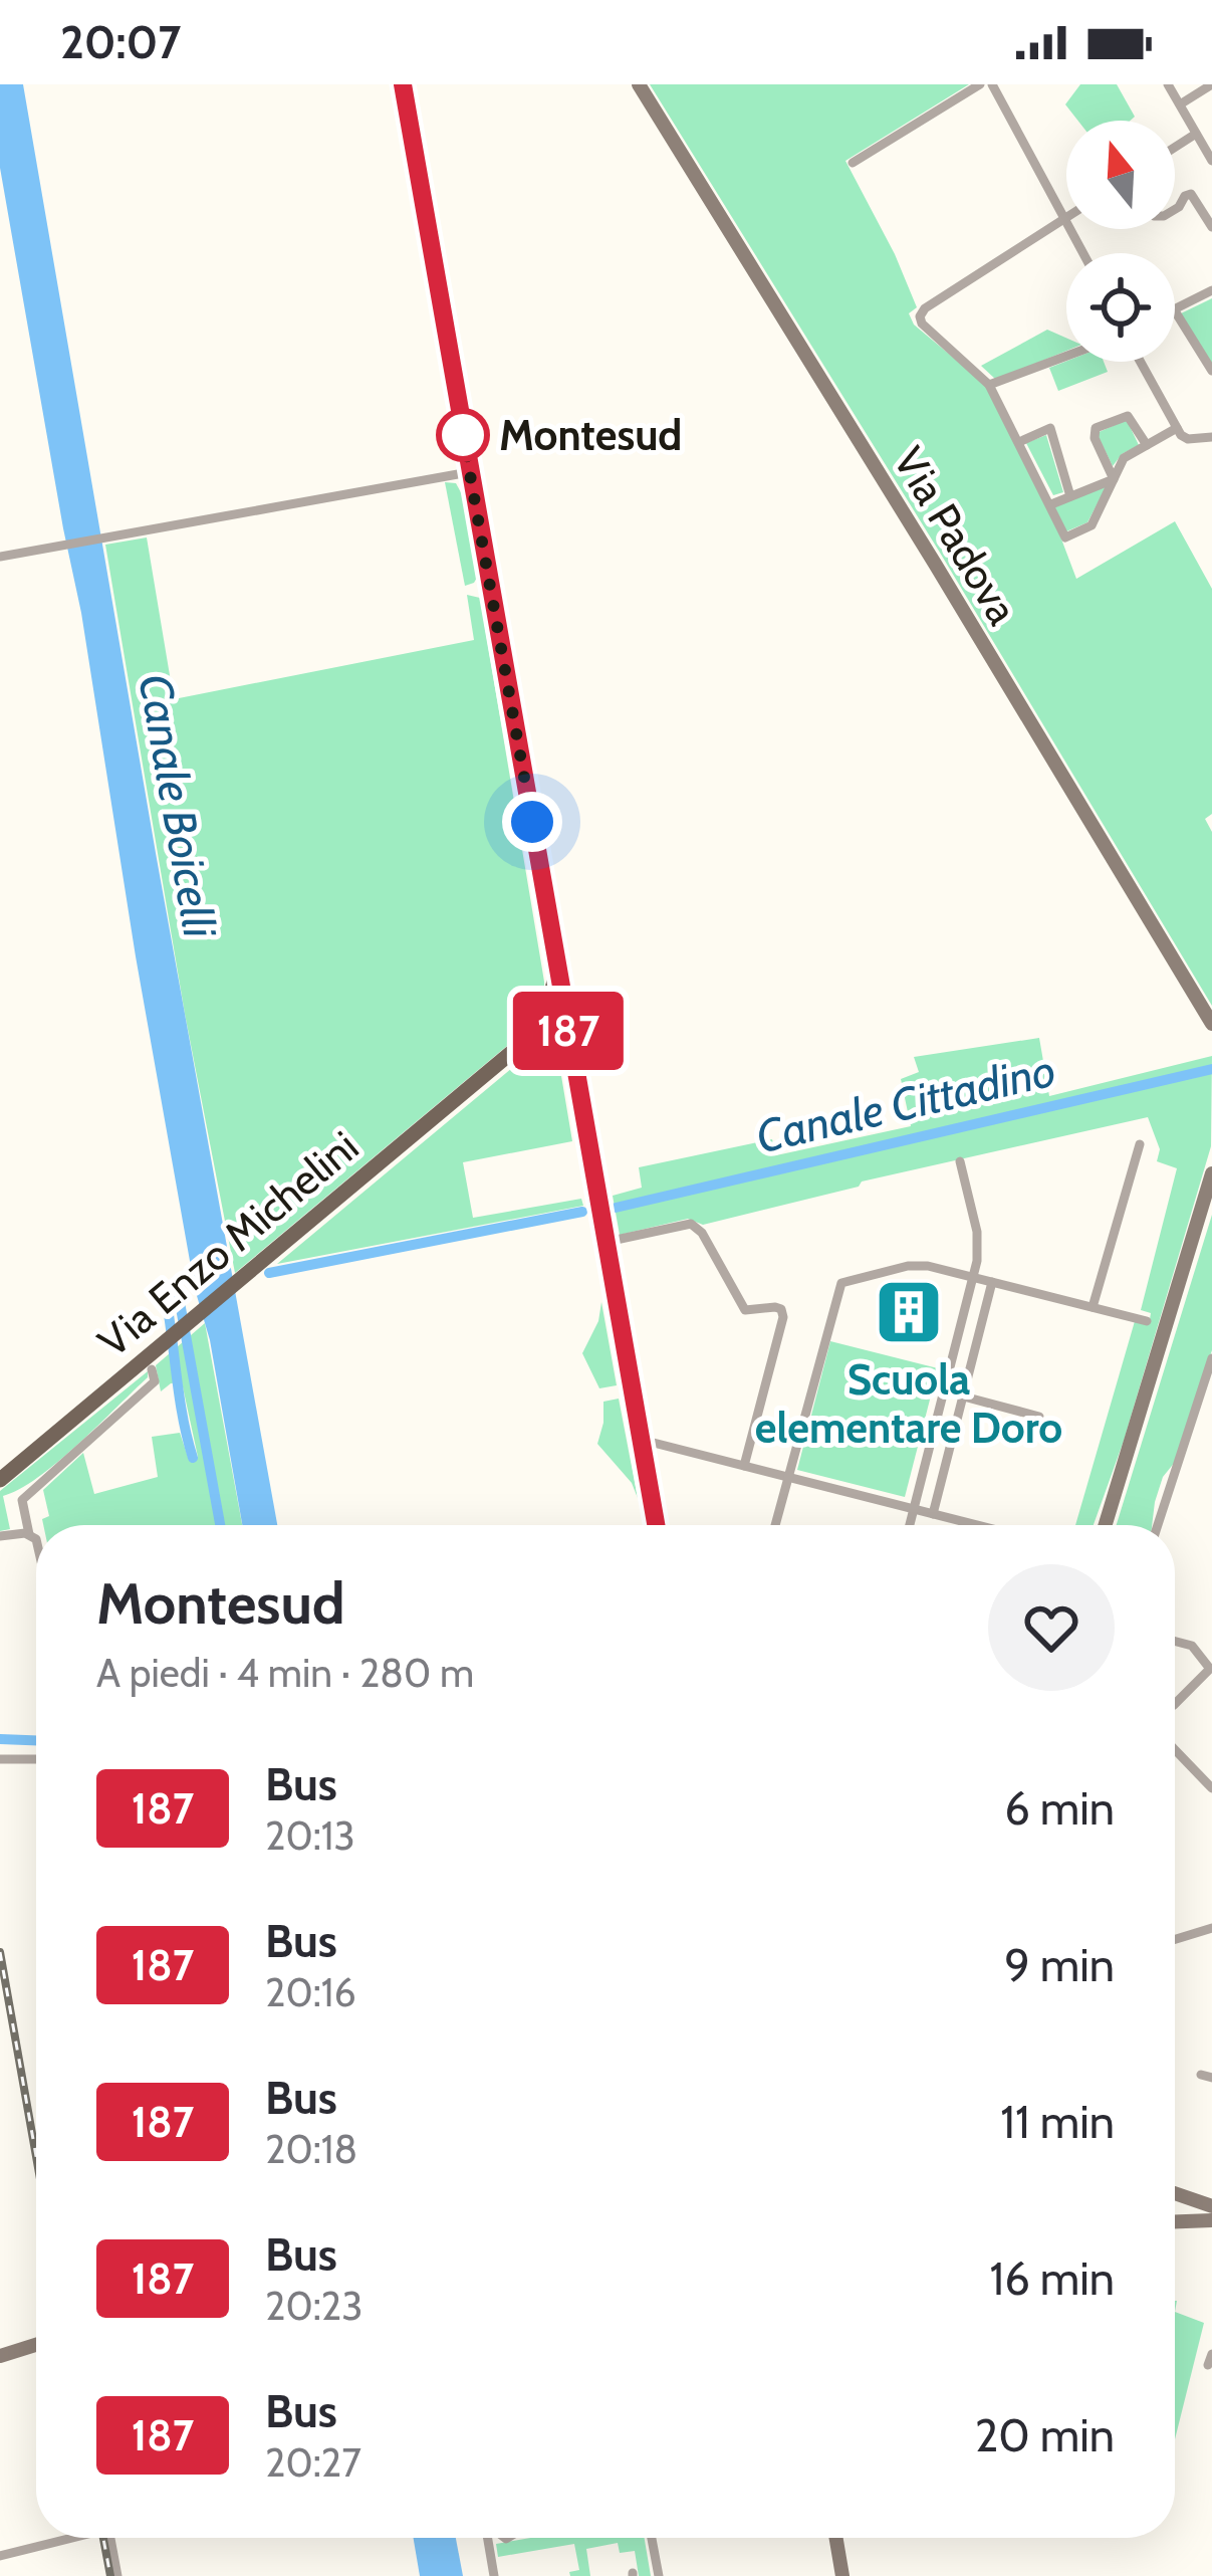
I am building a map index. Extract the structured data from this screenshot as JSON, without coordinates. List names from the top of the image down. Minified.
{"streets":{"main road":["Via Padova","Via Enzo Michelini"]},"water":["Canale Boicelli","Canale Cittadino"],"places":{"other":["Montesud"],"building":["Scuola elementare Doro"]},"lines":["bus line 187"],"north":"top","page":{"status":"20:07","on_map":"187","heading":["Montesud","A piedi · 4 min · 280 m"],"list":[{"mark":"187","name":"Bus","note":"20:13","value":"6 min"},{"mark":"187","name":"Bus","note":"20:16","value":"9 min"},{"mark":"187","name":"Bus","note":"20:18","value":"11 min"},{"mark":"187","name":"Bus","note":"20:23","value":"16 min"},{"mark":"187","name":"Bus","note":"20:27","value":"20 min"}]}}
